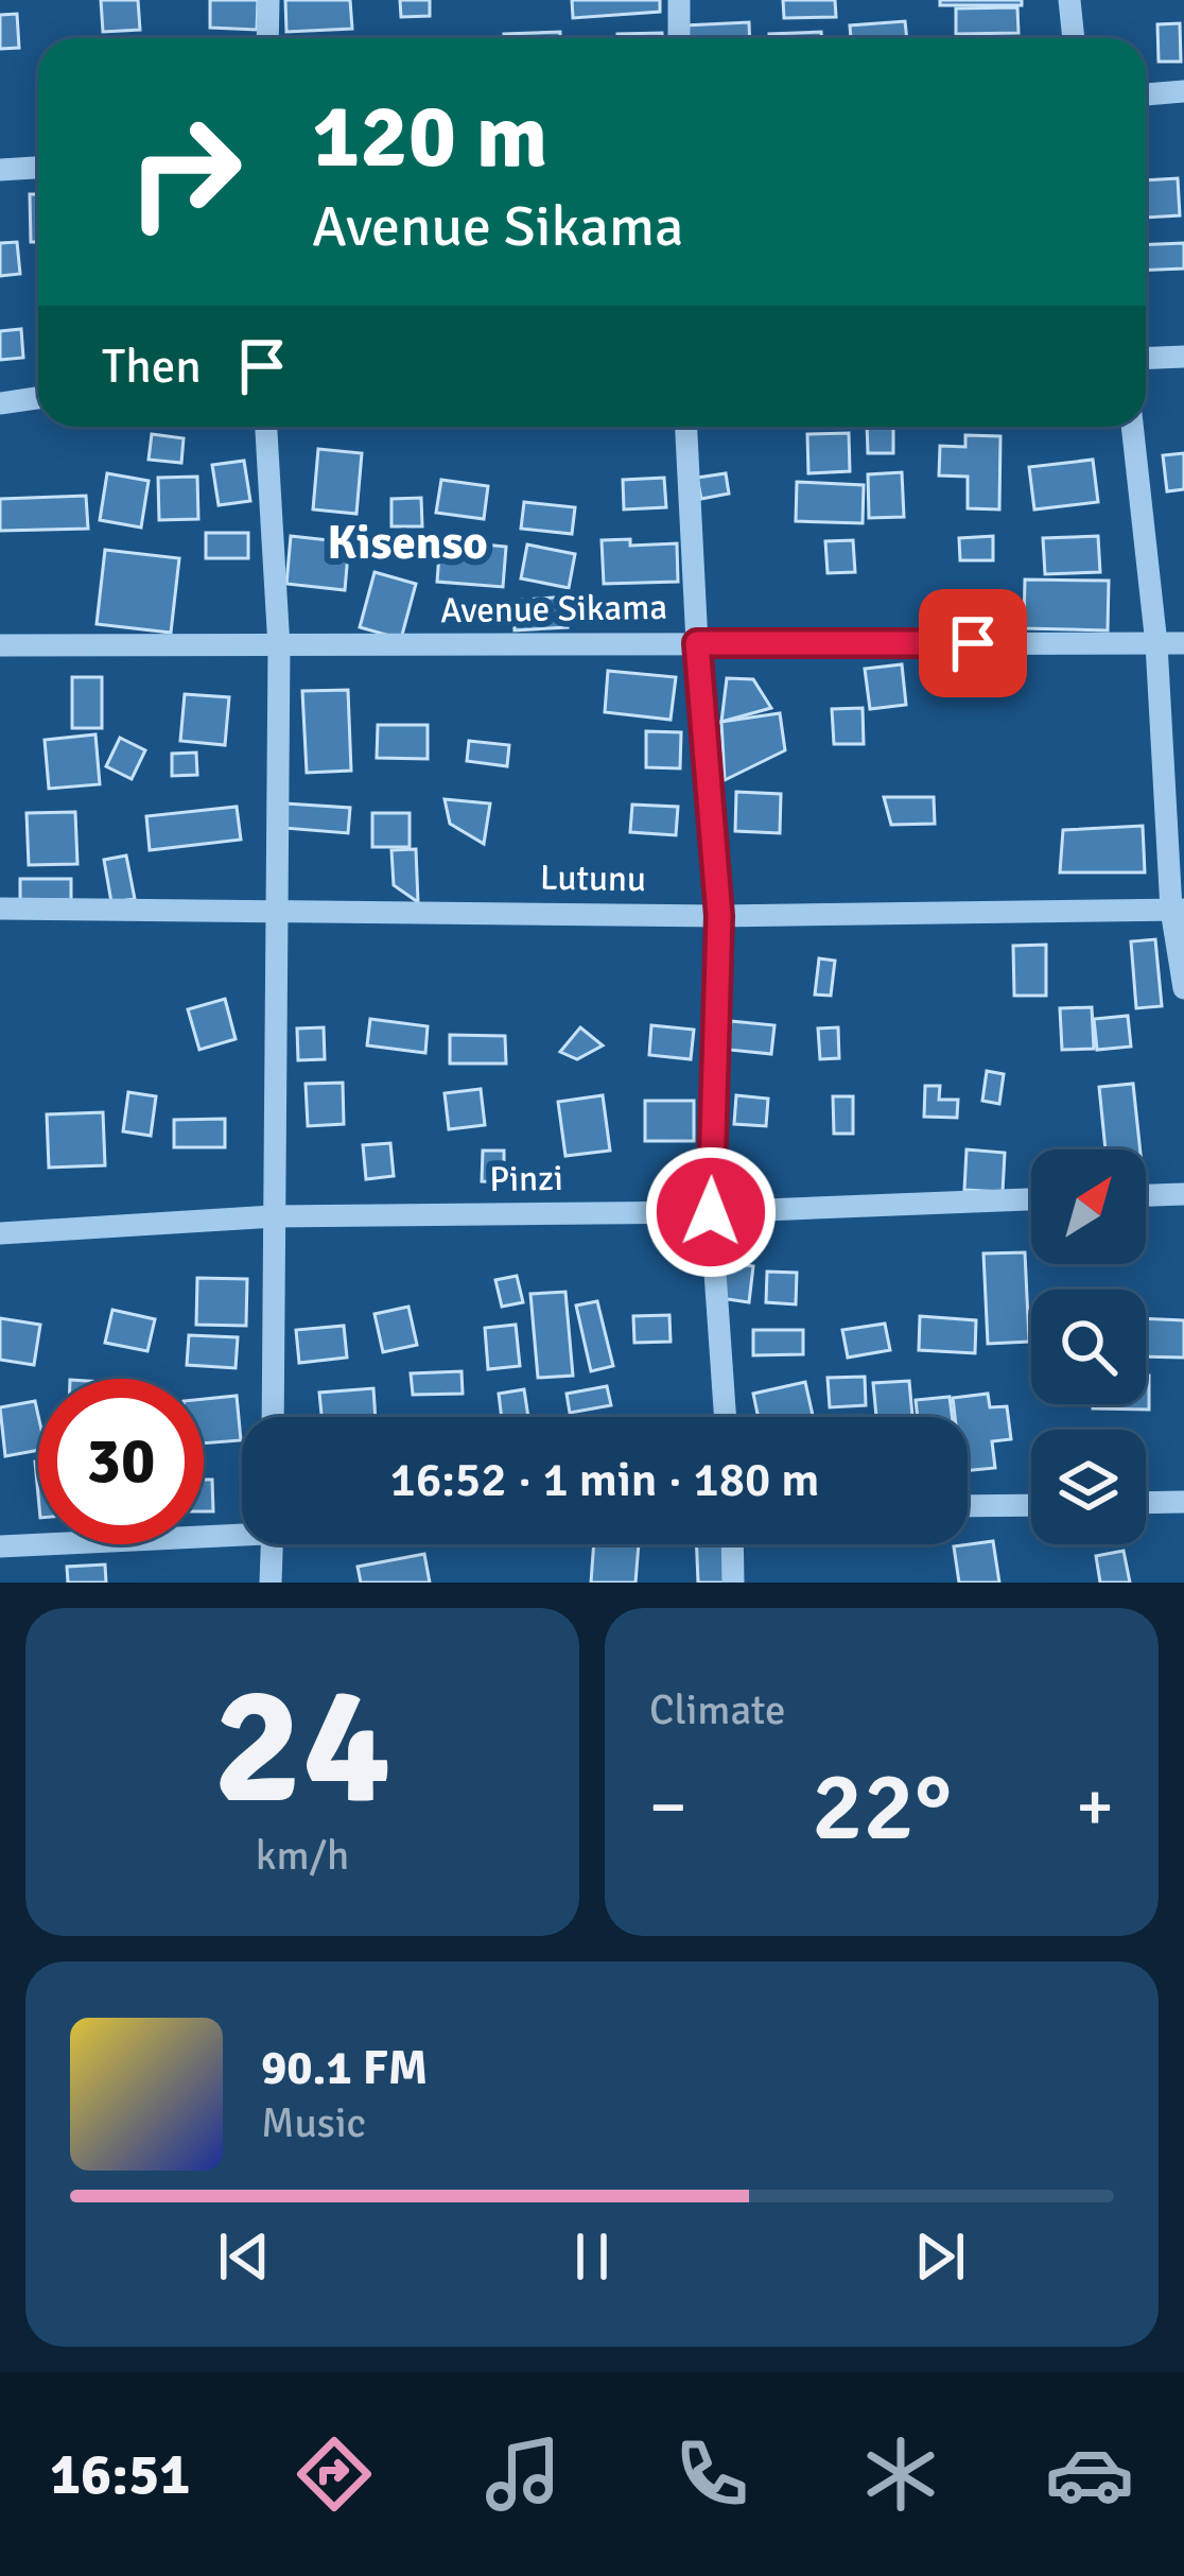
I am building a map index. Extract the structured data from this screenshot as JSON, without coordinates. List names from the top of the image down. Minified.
{"streets":{"street":["Avenue Sikama","Lutunu","Pinzi"]},"districts":["Kisenso"],"north":"top right","page":{"turn":["120 m","Avenue Sikama"],"then":"Then","limit":"30","trip":"16:52 · 1 min · 180 m","tile":[["24","km/h"],"Climate"],"heat":["−","22°","+"],"song":["90.1 FM","Music"],"tabs":"16:51"}}
